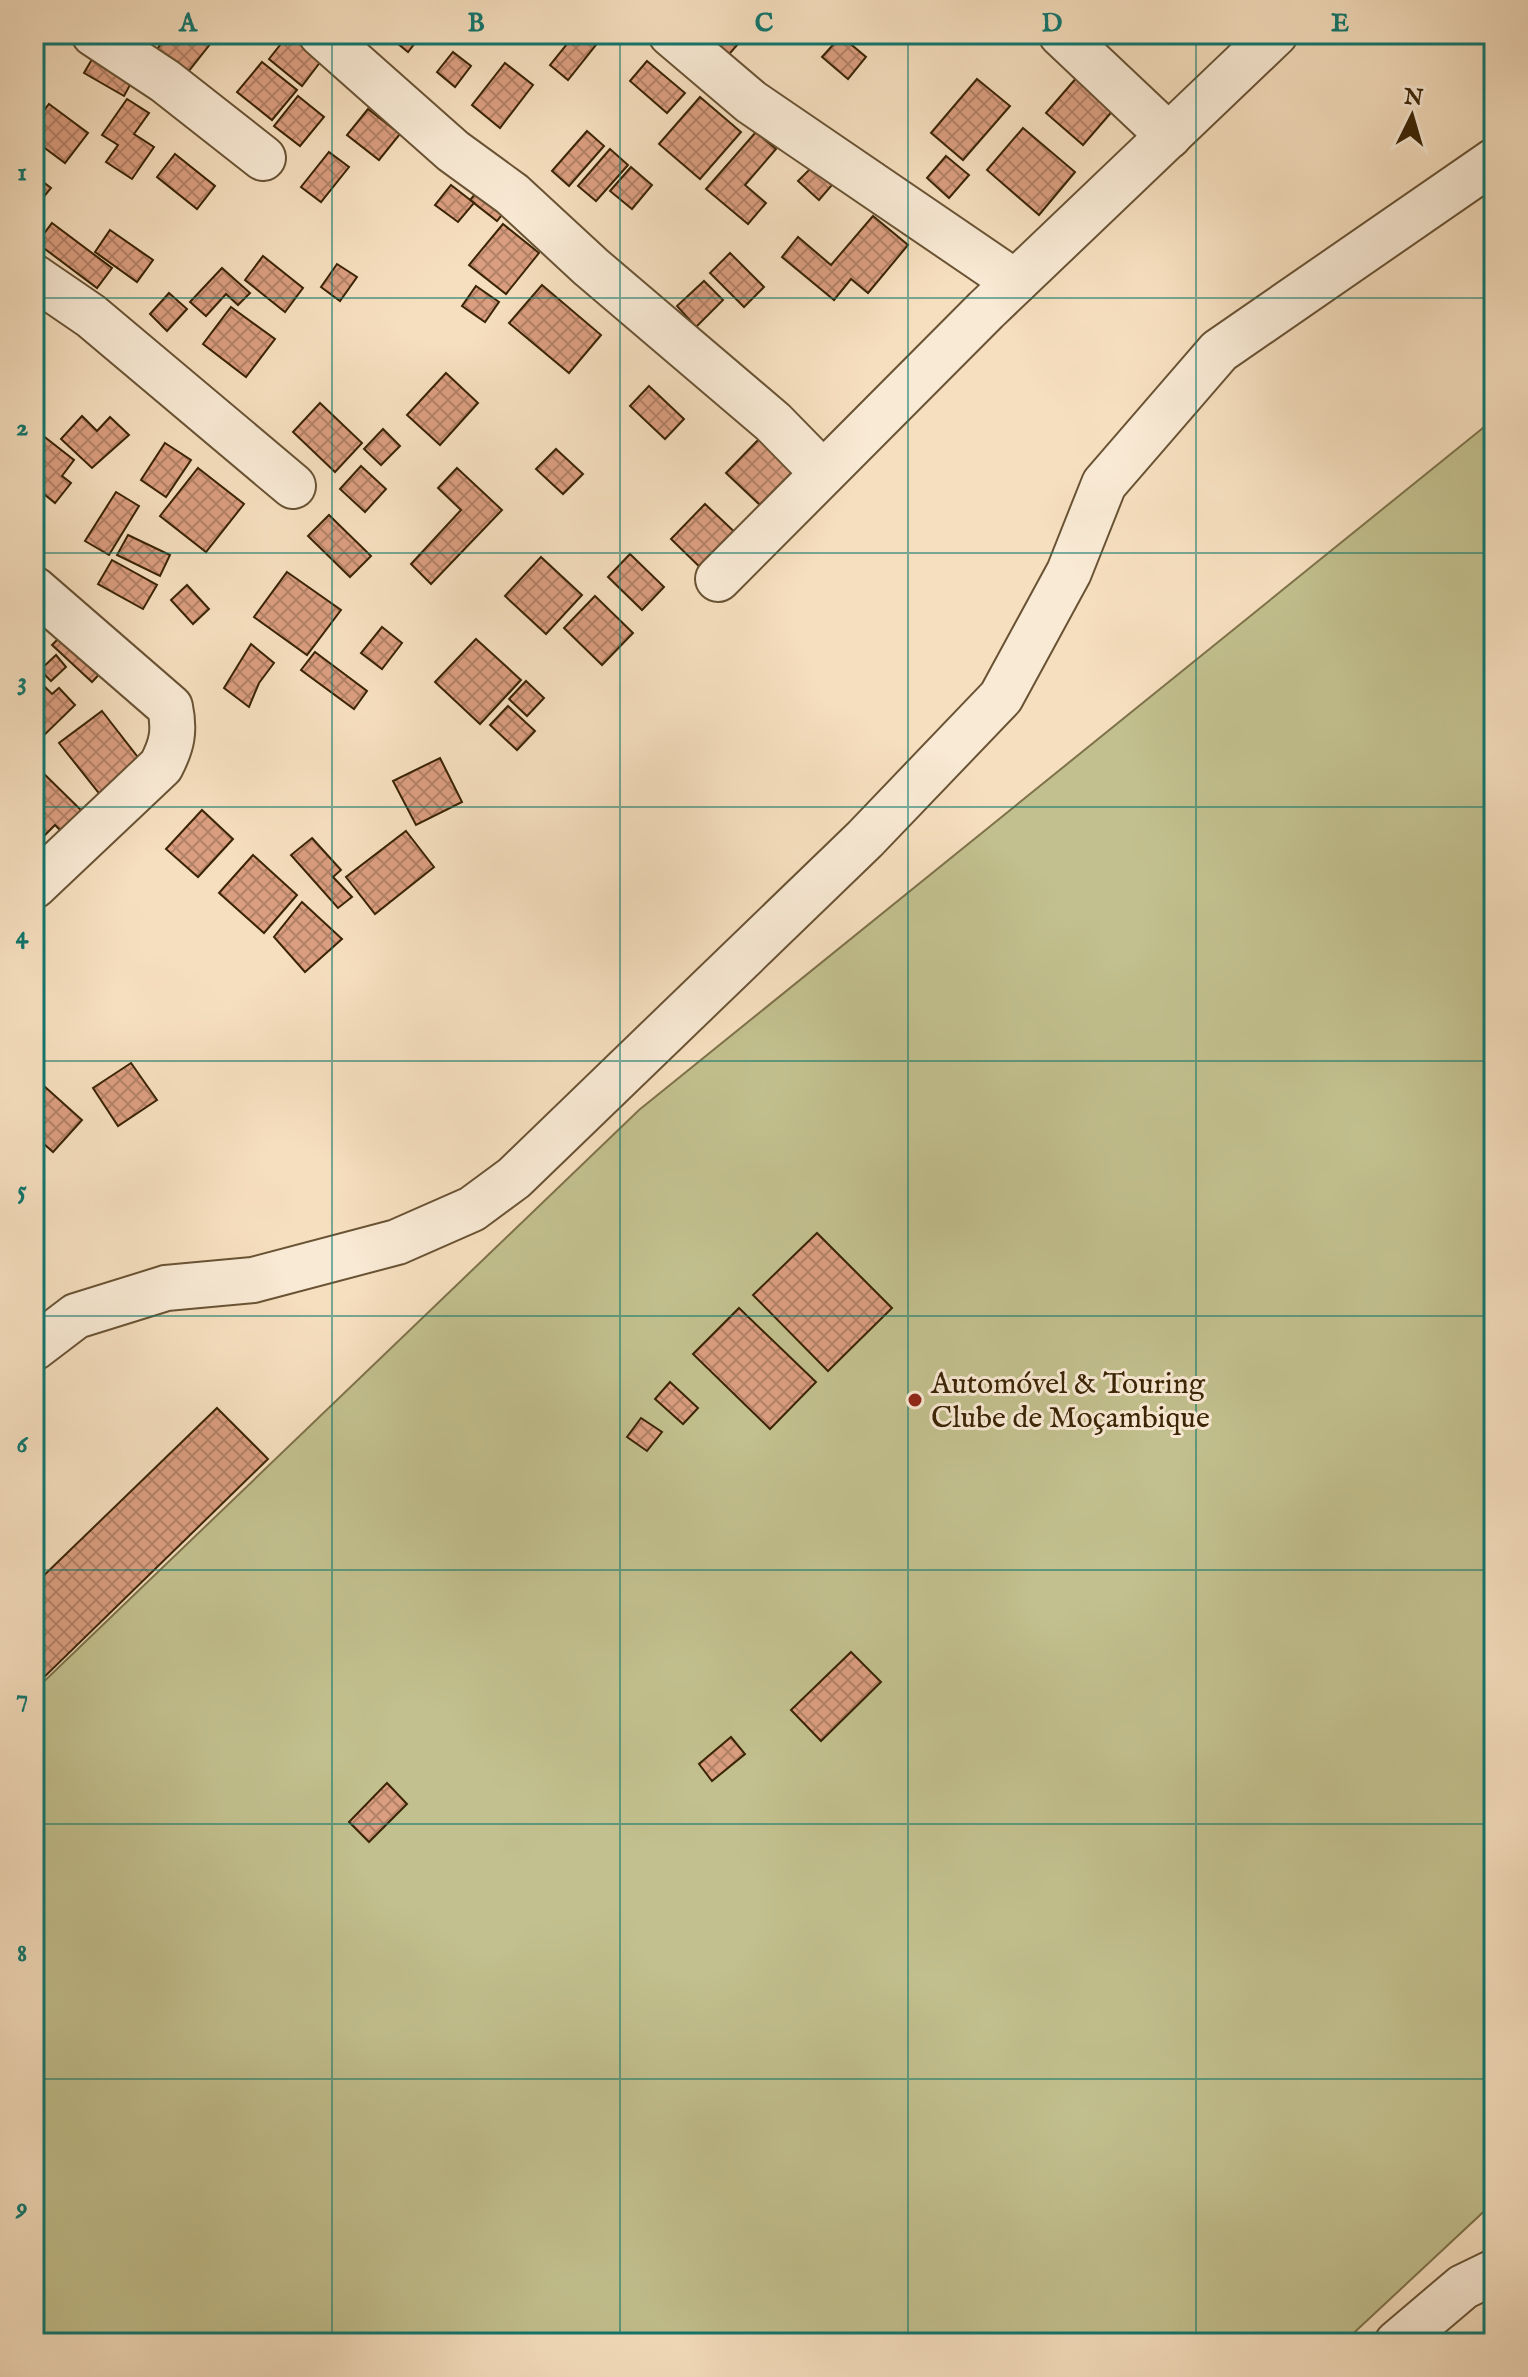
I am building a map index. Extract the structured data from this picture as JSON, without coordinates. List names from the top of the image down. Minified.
{"places":["Automóvel & Touring Clube de Moçambique"],"north":"top","grid":{"columns":["A","B","C","D","E"],"rows":["1","2","3","4","5","6","7","8","9"]}}
